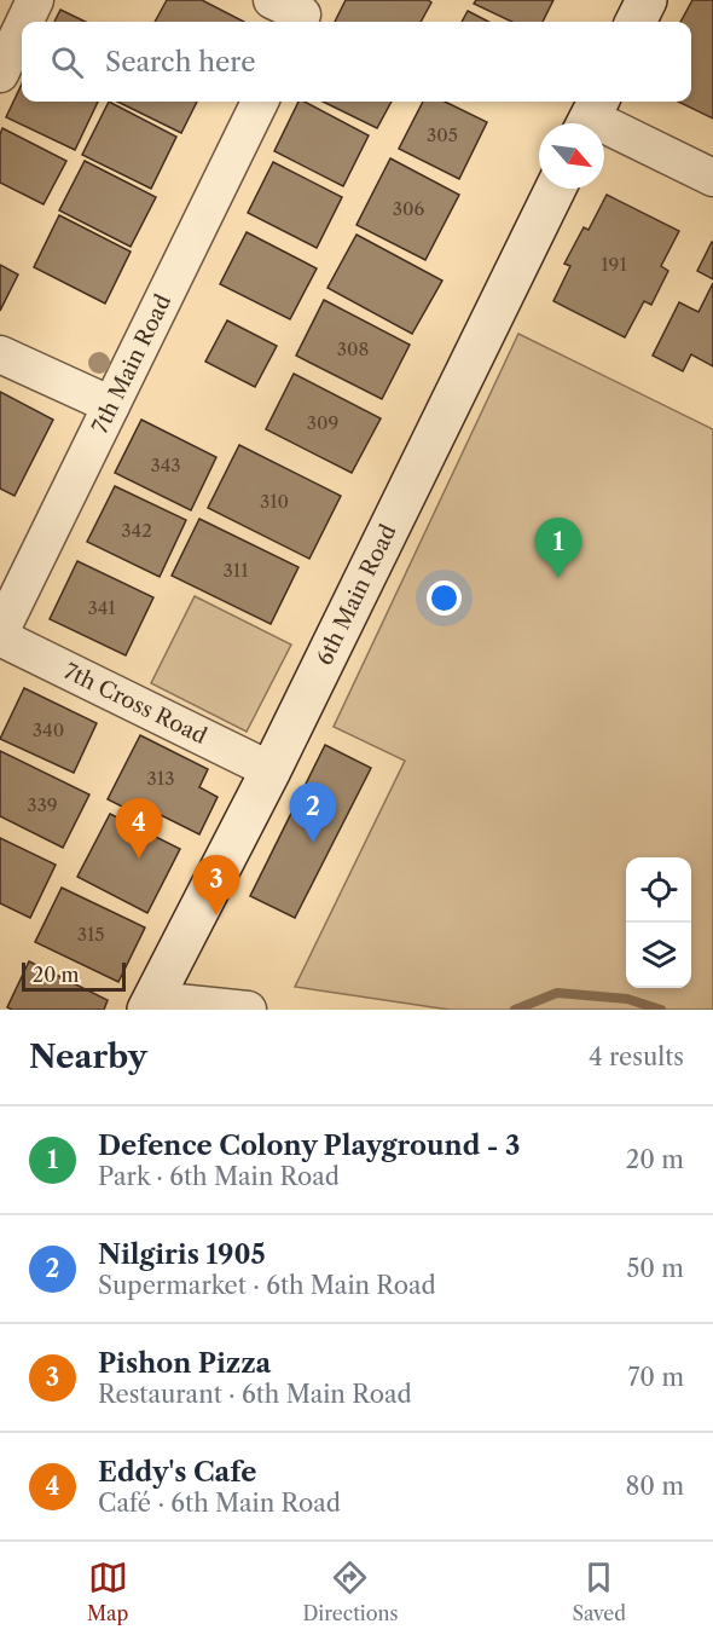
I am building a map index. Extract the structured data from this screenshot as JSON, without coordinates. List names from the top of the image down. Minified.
{"streets":{"street":["7th Main Road","6th Main Road","7th Cross Road"]},"crossings":[["7th Main Road","7th Cross Road"],["6th Main Road","7th Cross Road"]],"house_numbers":["305","306","191","308","309","343","310","342","311","341","340","313","339","315"],"scale_bar":"20 m","north":"bottom right","page":{"search":"Search here","pins":["1","2","4","3"],"scale":"20 m","heading":["Nearby","4 results"],"list":[{"mark":"1","name":"Defence Colony Playground - 3","note":"Park · 6th Main Road","value":"20 m"},{"mark":"2","name":"Nilgiris 1905","note":"Supermarket · 6th Main Road","value":"50 m"},{"mark":"3","name":"Pishon Pizza","note":"Restaurant · 6th Main Road","value":"70 m"},{"mark":"4","name":"Eddy's Cafe","note":"Café · 6th Main Road","value":"80 m"}],"nav":["Map","Directions","Saved"]}}
